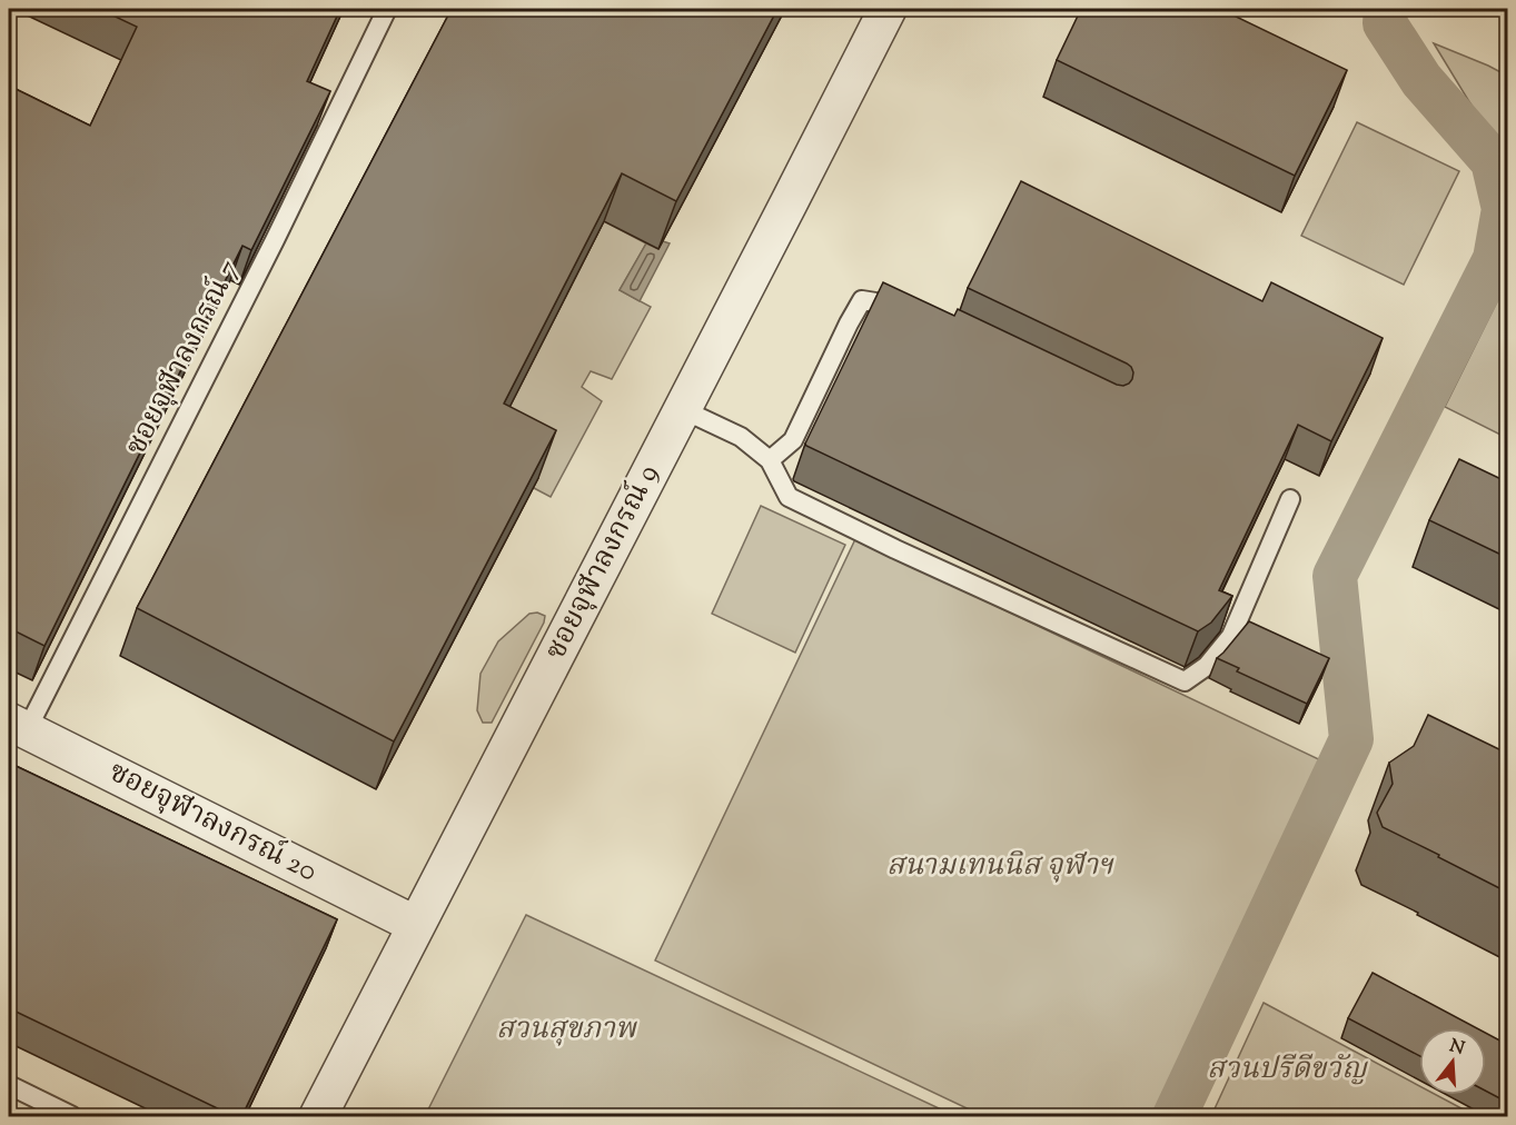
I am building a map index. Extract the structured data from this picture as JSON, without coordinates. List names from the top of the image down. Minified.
{"streets":{"street":["ซอยจุฬาลงกรณ์ 9","ซอยจุฬาลงกรณ์ 20"],"lane":["ซอยจุฬาลงกรณ์ 7"]},"crossings":[["ซอยจุฬาลงกรณ์ 7","ซอยจุฬาลงกรณ์ 20"],["ซอยจุฬาลงกรณ์ 9","ซอยจุฬาลงกรณ์ 20"]],"parks":["สนามเทนนิส จุฬาฯ","สวนสุขภาพ","สวนปรีดีขวัญ"],"north":"top"}
